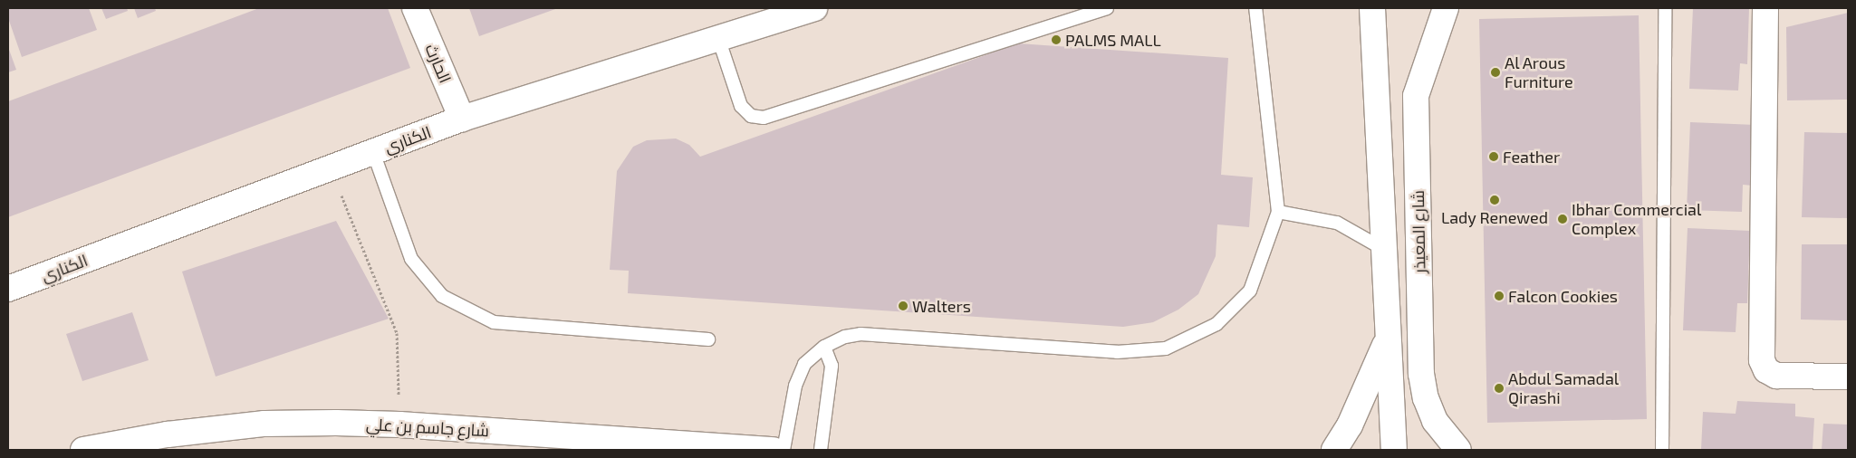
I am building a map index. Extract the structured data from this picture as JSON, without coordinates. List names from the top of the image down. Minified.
{"streets":{"street":["الحارث","الكناري","شارع المعيذر","شارع جاسم بن علي"]},"crossings":[["الحارث","الكناري"]],"places":["PALMS MALL","Al Arous Furniture","Feather","Lady Renewed","Ibhar Commercial Complex","Falcon Cookies","Walters","Abdul Samadal Qirashi"]}
